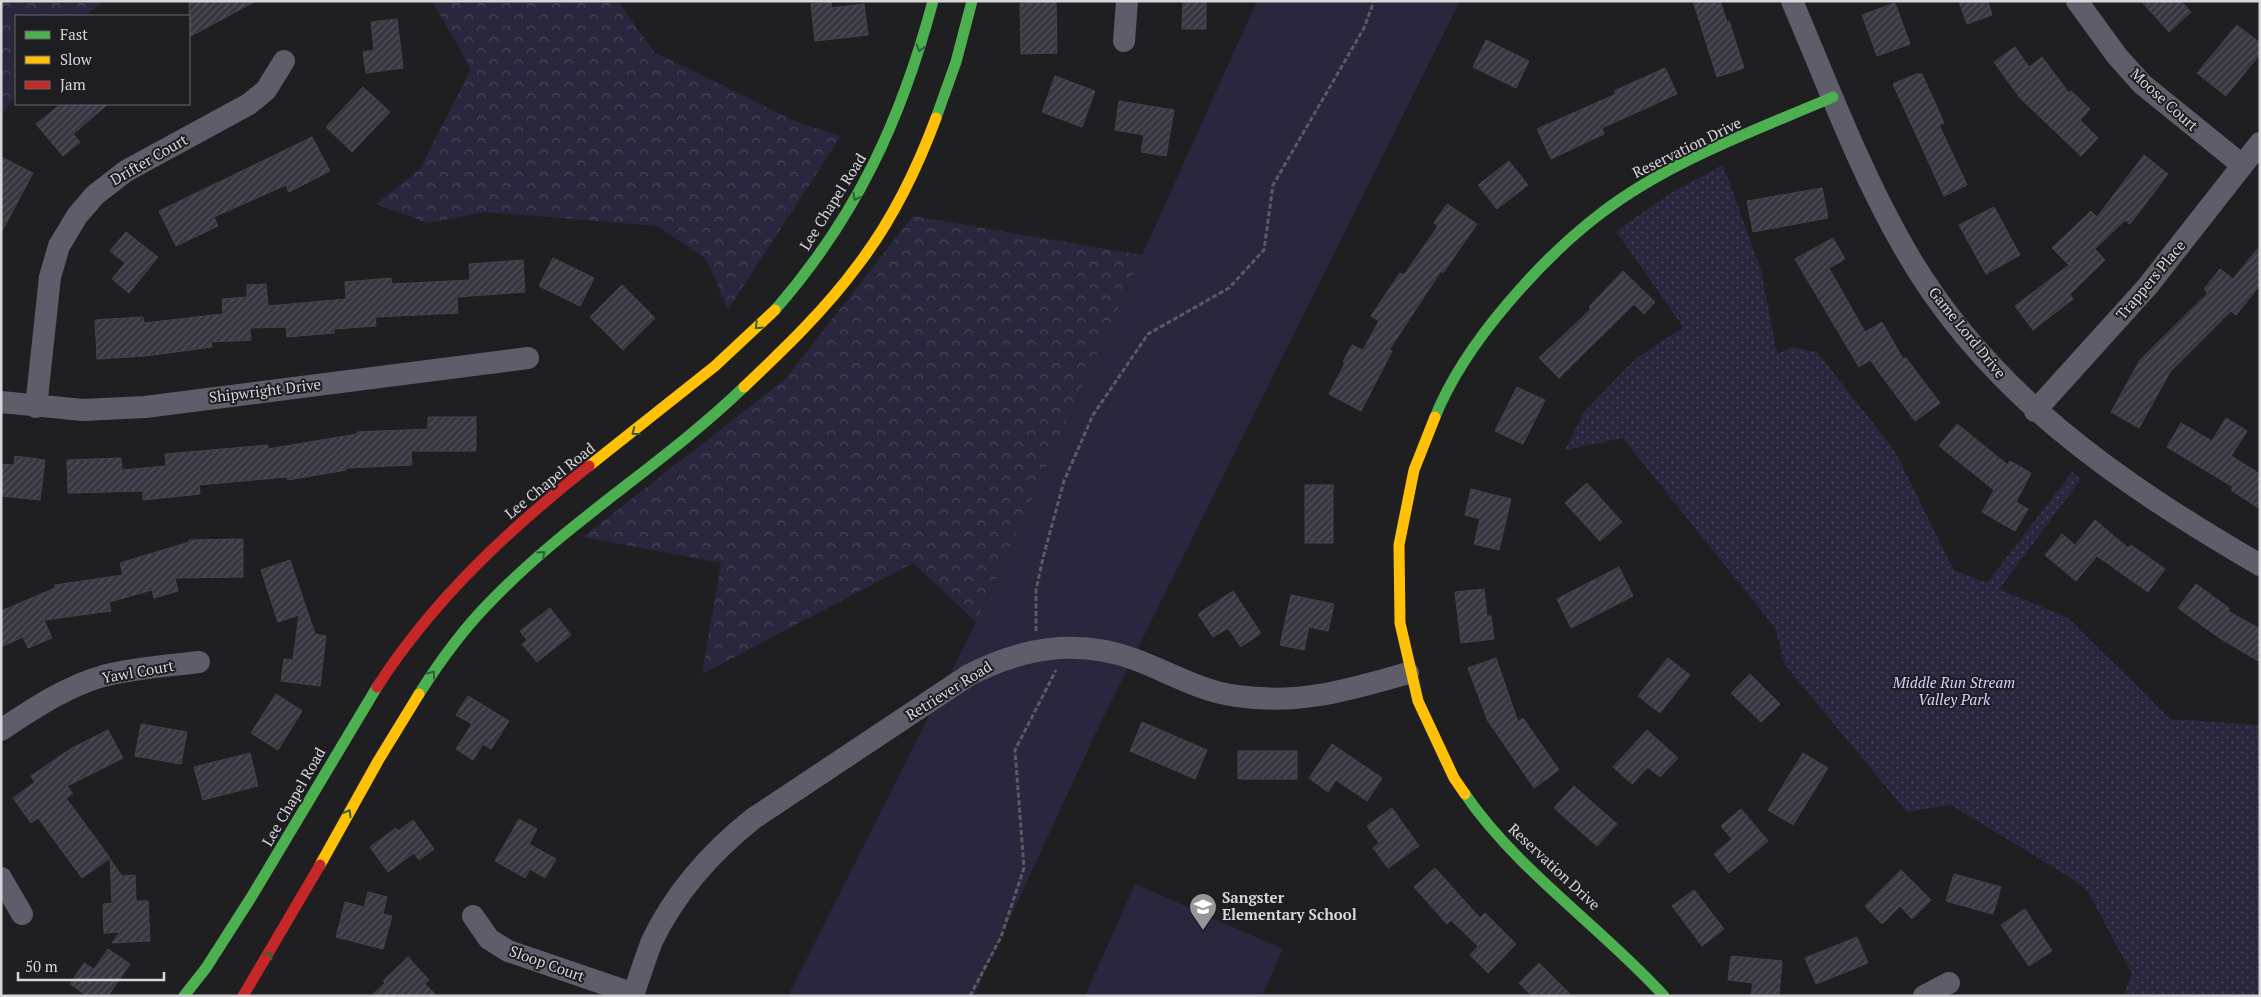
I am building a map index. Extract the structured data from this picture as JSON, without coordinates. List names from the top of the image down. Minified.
{"streets":{"main road":["Reservation Drive","Lee Chapel Road"],"street":["Moose Court","Drifter Court","Trappers Place","Game Lord Drive","Shipwright Drive","Yawl Court","Retriever Road","Sloop Court"]},"crossings":[["Moose Court","Trappers Place"],["Reservation Drive","Game Lord Drive"],["Reservation Drive","Retriever Road"],["Drifter Court","Shipwright Drive"],["Trappers Place","Game Lord Drive"],["Retriever Road","Sloop Court"]],"parks":["Middle Run Stream Valley Park"],"places":{"school or university":["Sangster Elementary School"]},"legend":["Fast","Slow","Jam"],"scale_bar":"50 m"}
